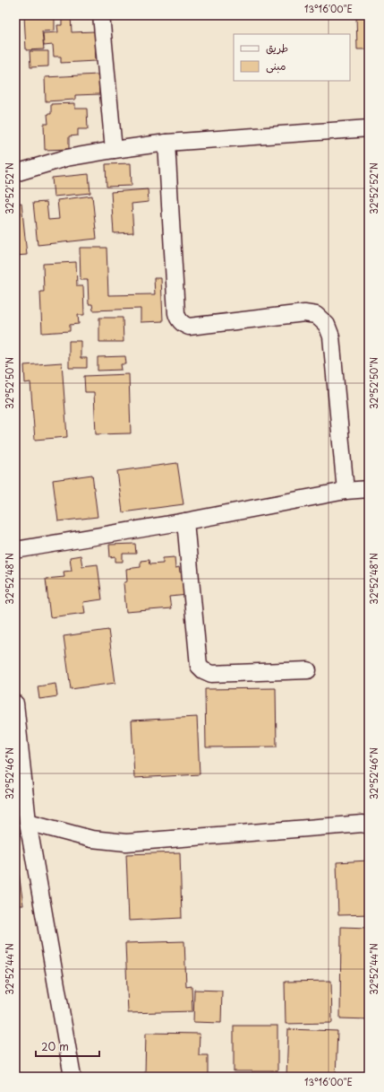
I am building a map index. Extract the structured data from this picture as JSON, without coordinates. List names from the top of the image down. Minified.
{"legend":["طريق","مبنى"],"scale_bar":"20 m","coordinates":["13°16'00\"E","32°52'52\"N","32°52'50\"N","32°52'48\"N","32°52'46\"N","32°52'44\"N"]}
